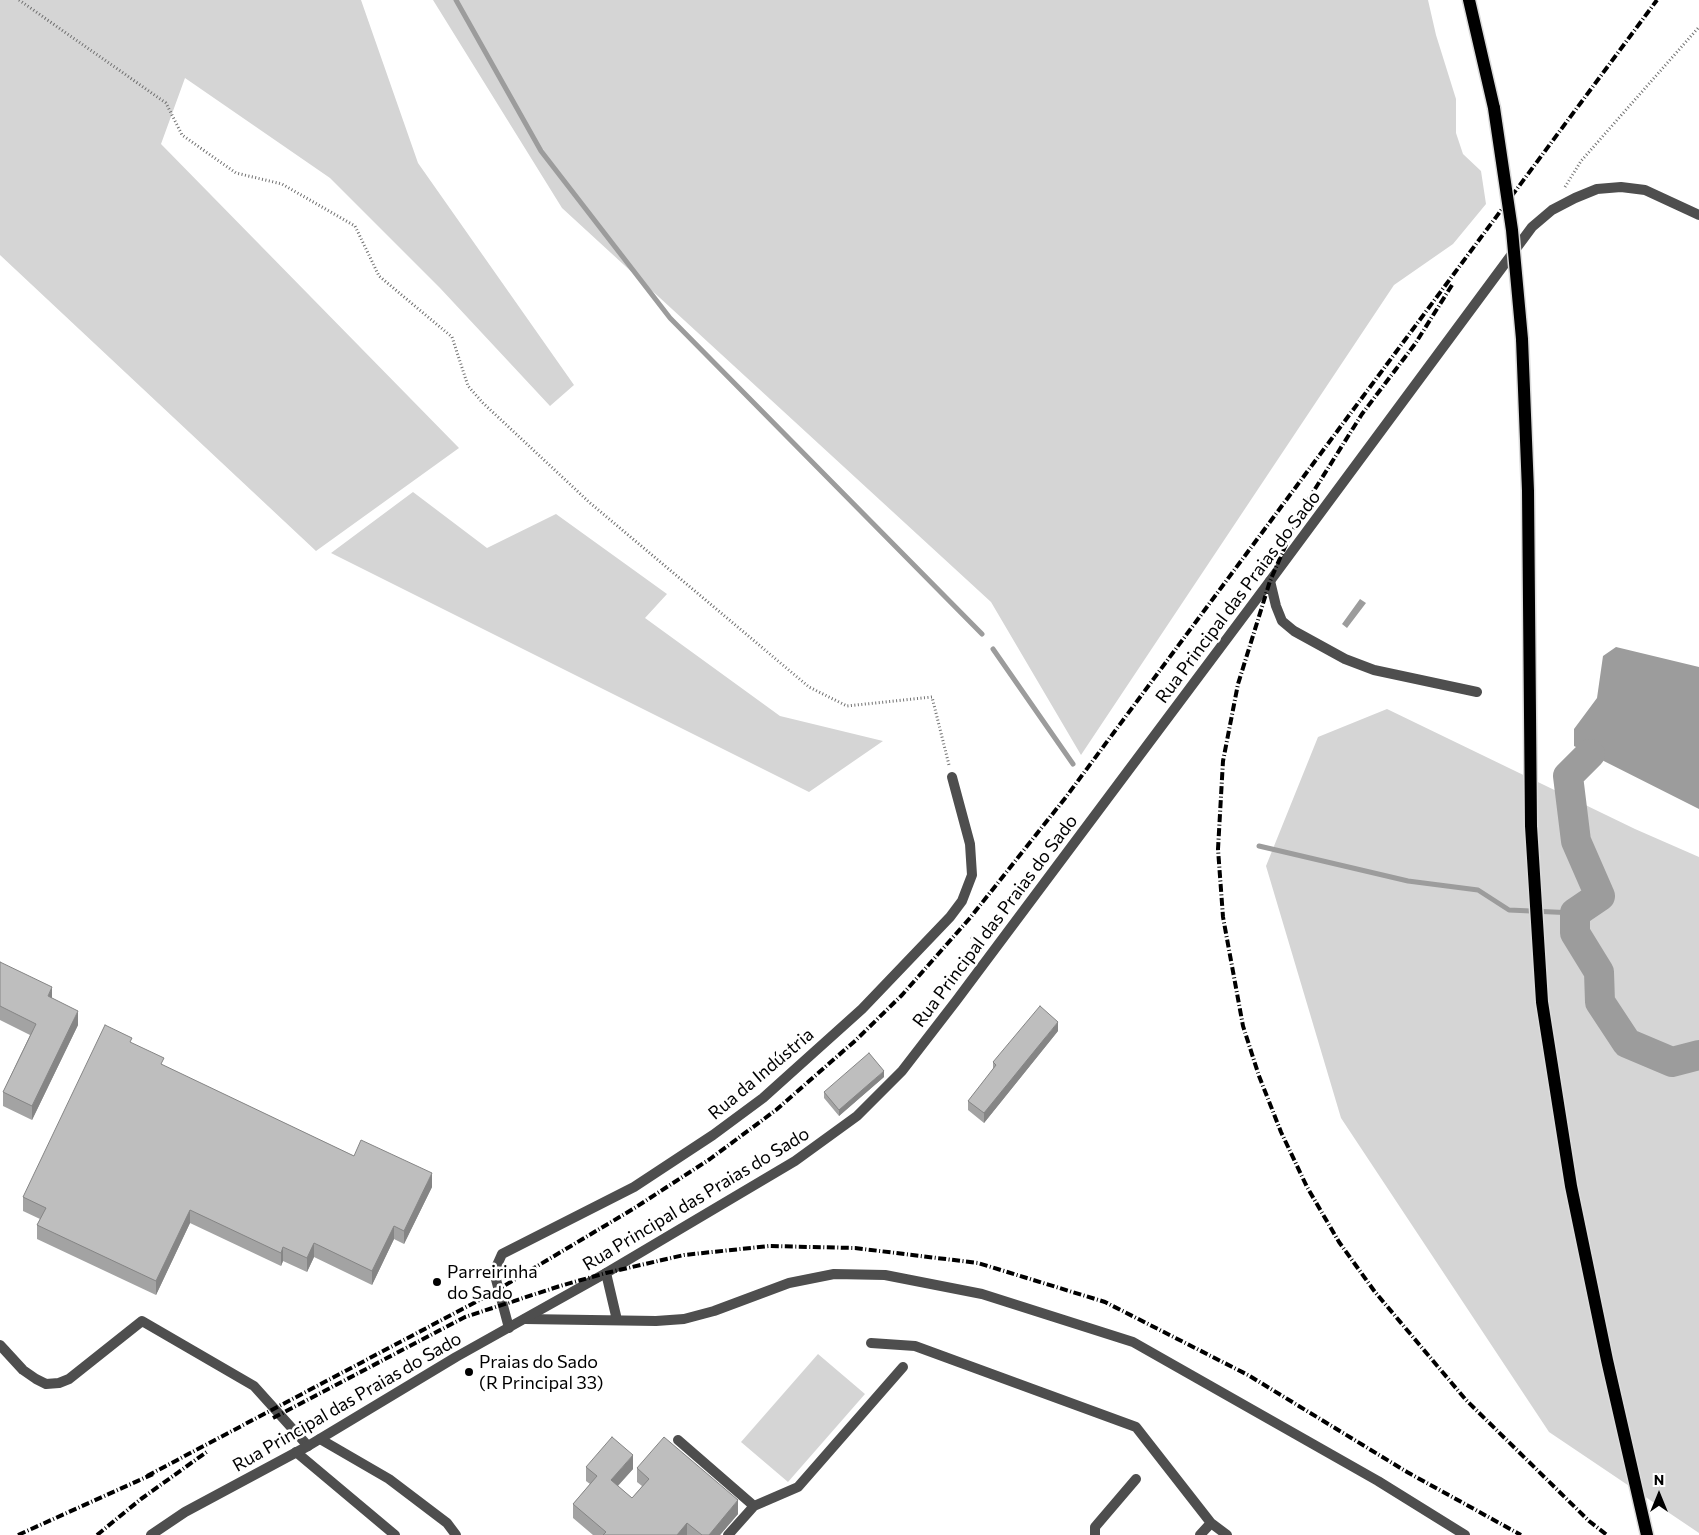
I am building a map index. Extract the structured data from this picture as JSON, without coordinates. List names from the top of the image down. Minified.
{"streets":{"street":["Rua Principal das Praias do Sado","Rua da Indústria"]},"crossings":[["Rua Principal das Praias do Sado","Rua da Indústria"]],"places":["Parreirinha do Sado","Praias do Sado (R Principal 33)"],"north":"top"}
